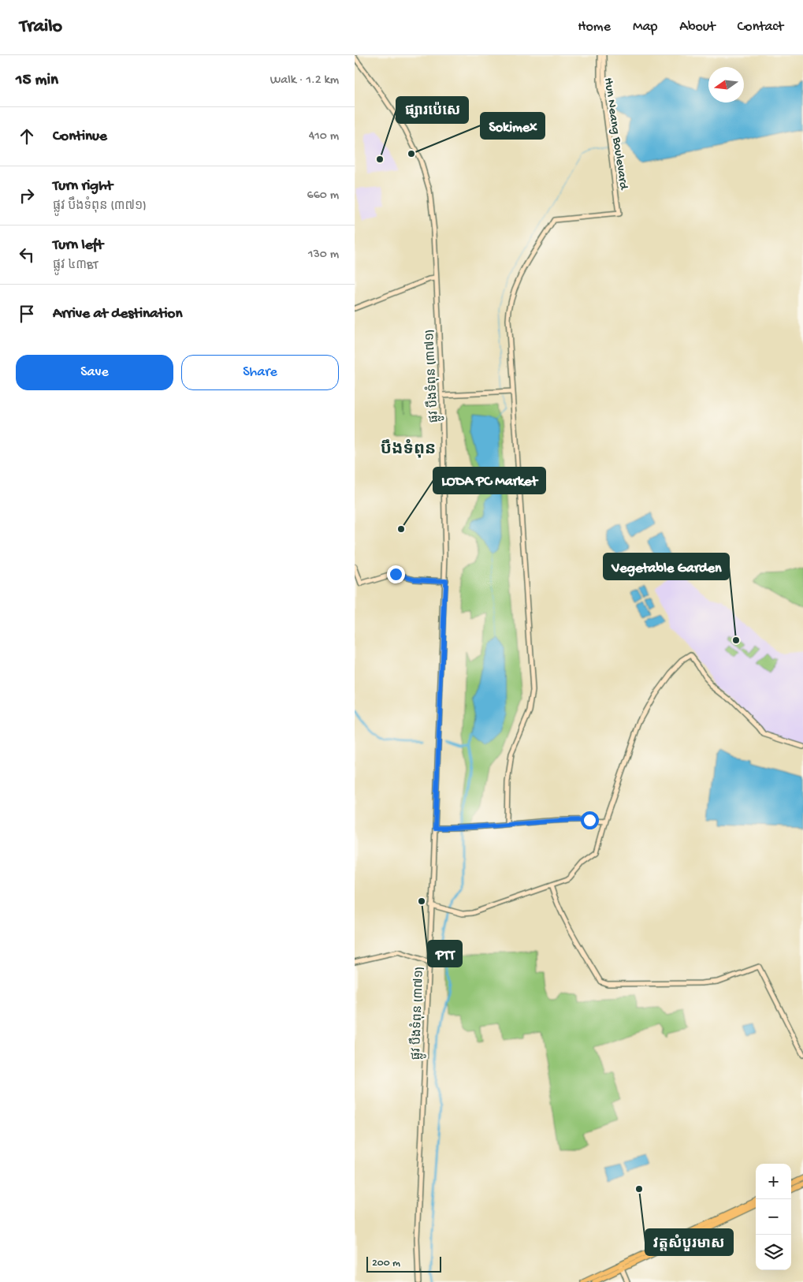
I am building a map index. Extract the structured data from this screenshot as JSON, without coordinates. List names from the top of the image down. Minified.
{"streets":{"street":["Hun Neang Boulevard","ផ្លូវ បឹងទំពុន (៣៧១)"]},"districts":["បឹងទំពុន"],"places":["Sokimex","ផ្សារប៉េសេ","LODA PC Market","Vegetable Garden","PTT","វត្តសំបួរមាស"],"scale_bar":"200 m","north":"left","page":{"header":"Trailo","nav":["Home","Map","About","Contact"],"heading":["15 min","Walk · 1.2 km"],"list":[["Continue","410 m"],["Turn right","ផ្លូវ បឹងទំពុន (៣៧១)","660 m"],["Turn left","ផ្លូវ ៤៣BT","130 m"],"Arrive at destination"],"buttons":["Save","Share"],"map_buttons":["+","−"],"scale":"200 m"}}
